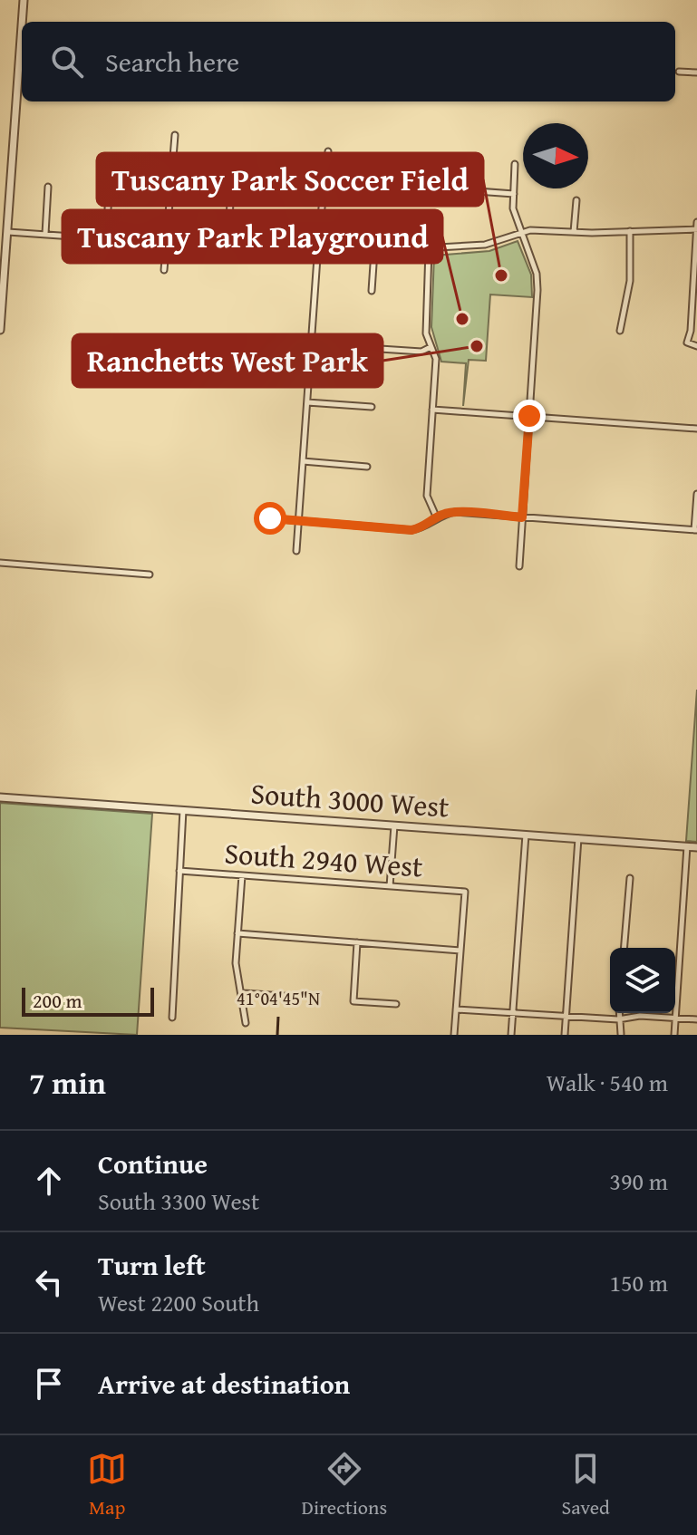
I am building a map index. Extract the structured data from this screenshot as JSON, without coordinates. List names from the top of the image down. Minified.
{"streets":{"street":["South 3000 West","South 2940 West"]},"places":["Tuscany Park Soccer Field","Tuscany Park Playground","Ranchetts West Park"],"scale_bar":"200 m","north":"right","page":{"search":"Search here","scale":"200 m","heading":["7 min","Walk · 540 m"],"list":[["Continue","South 3300 West","390 m"],["Turn left","West 2200 South","150 m"],"Arrive at destination"],"nav":["Map","Directions","Saved"]},"coordinates":["41°04'45\"N"]}
